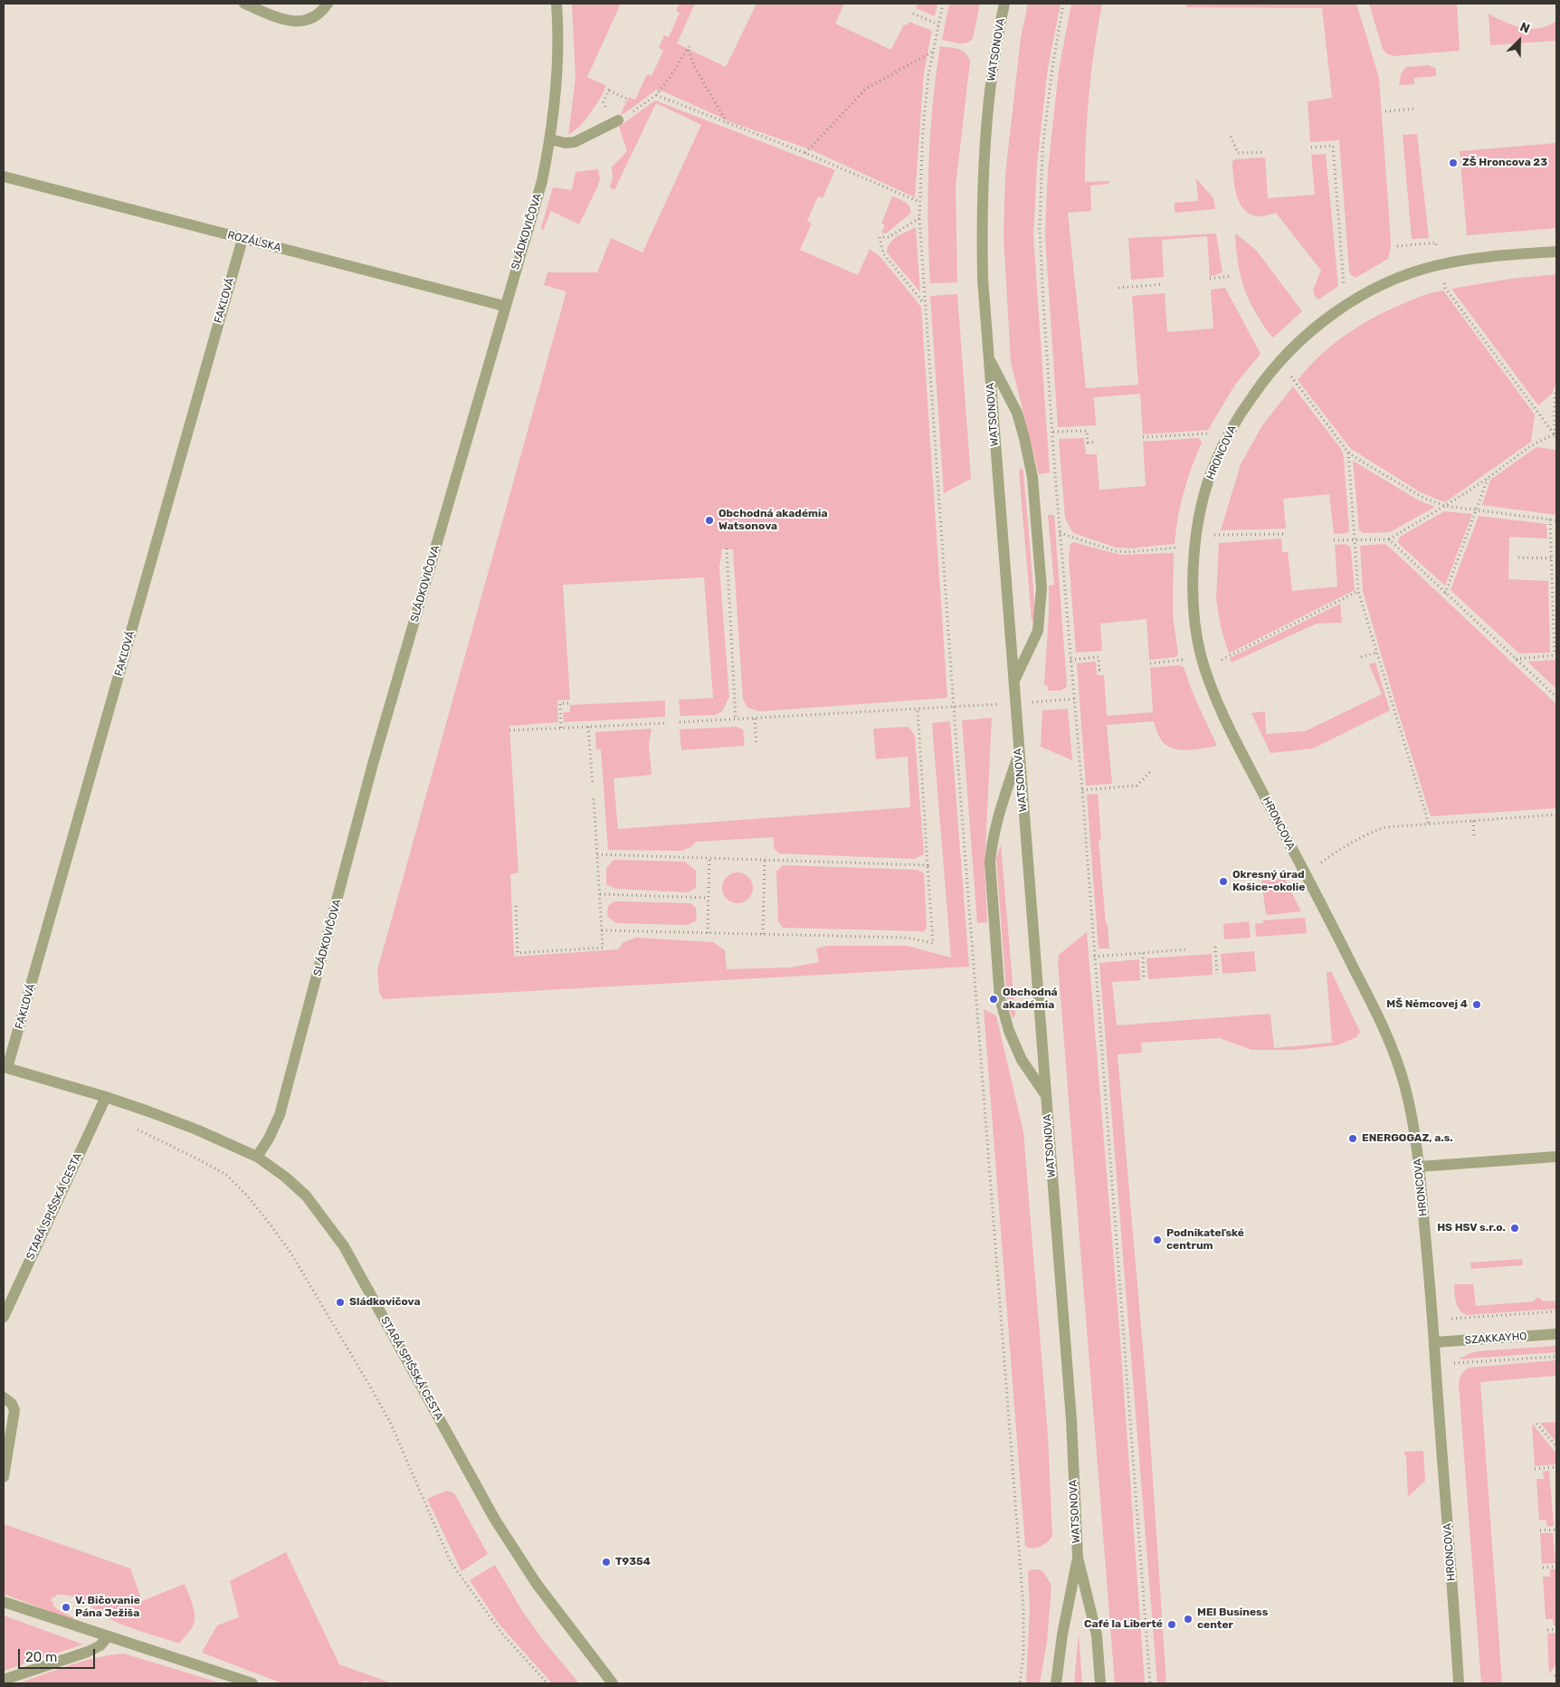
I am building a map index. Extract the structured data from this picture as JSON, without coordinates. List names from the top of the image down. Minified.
{"streets":{"street":["WATSONOVA","SLÁDKOVIČOVA","ROZÁLSKA","FAKĽOVÁ","HRONCOVA","STARÁ SPIŠSKÁ CESTA","SZAKKAYHO"]},"crossings":[["SLÁDKOVIČOVA","ROZÁLSKA"],["SLÁDKOVIČOVA","STARÁ SPIŠSKÁ CESTA"],["ROZÁLSKA","FAKĽOVÁ"],["FAKĽOVÁ","STARÁ SPIŠSKÁ CESTA"],["HRONCOVA","SZAKKAYHO"]],"places":["ZŠ Hroncova 23","Obchodná akadémia Watsonova","Okresný úrad Košice-okolie","Obchodná akadémia","MŠ Němcovej 4","ENERGOGAZ, a.s.","HS HSV s.r.o.","Podnikateľské centrum","Sládkovičova","T9354","V. Bičovanie Pána Ježiša","MEI Business center","Café la Liberté"],"scale_bar":"20 m","north":"top right"}
